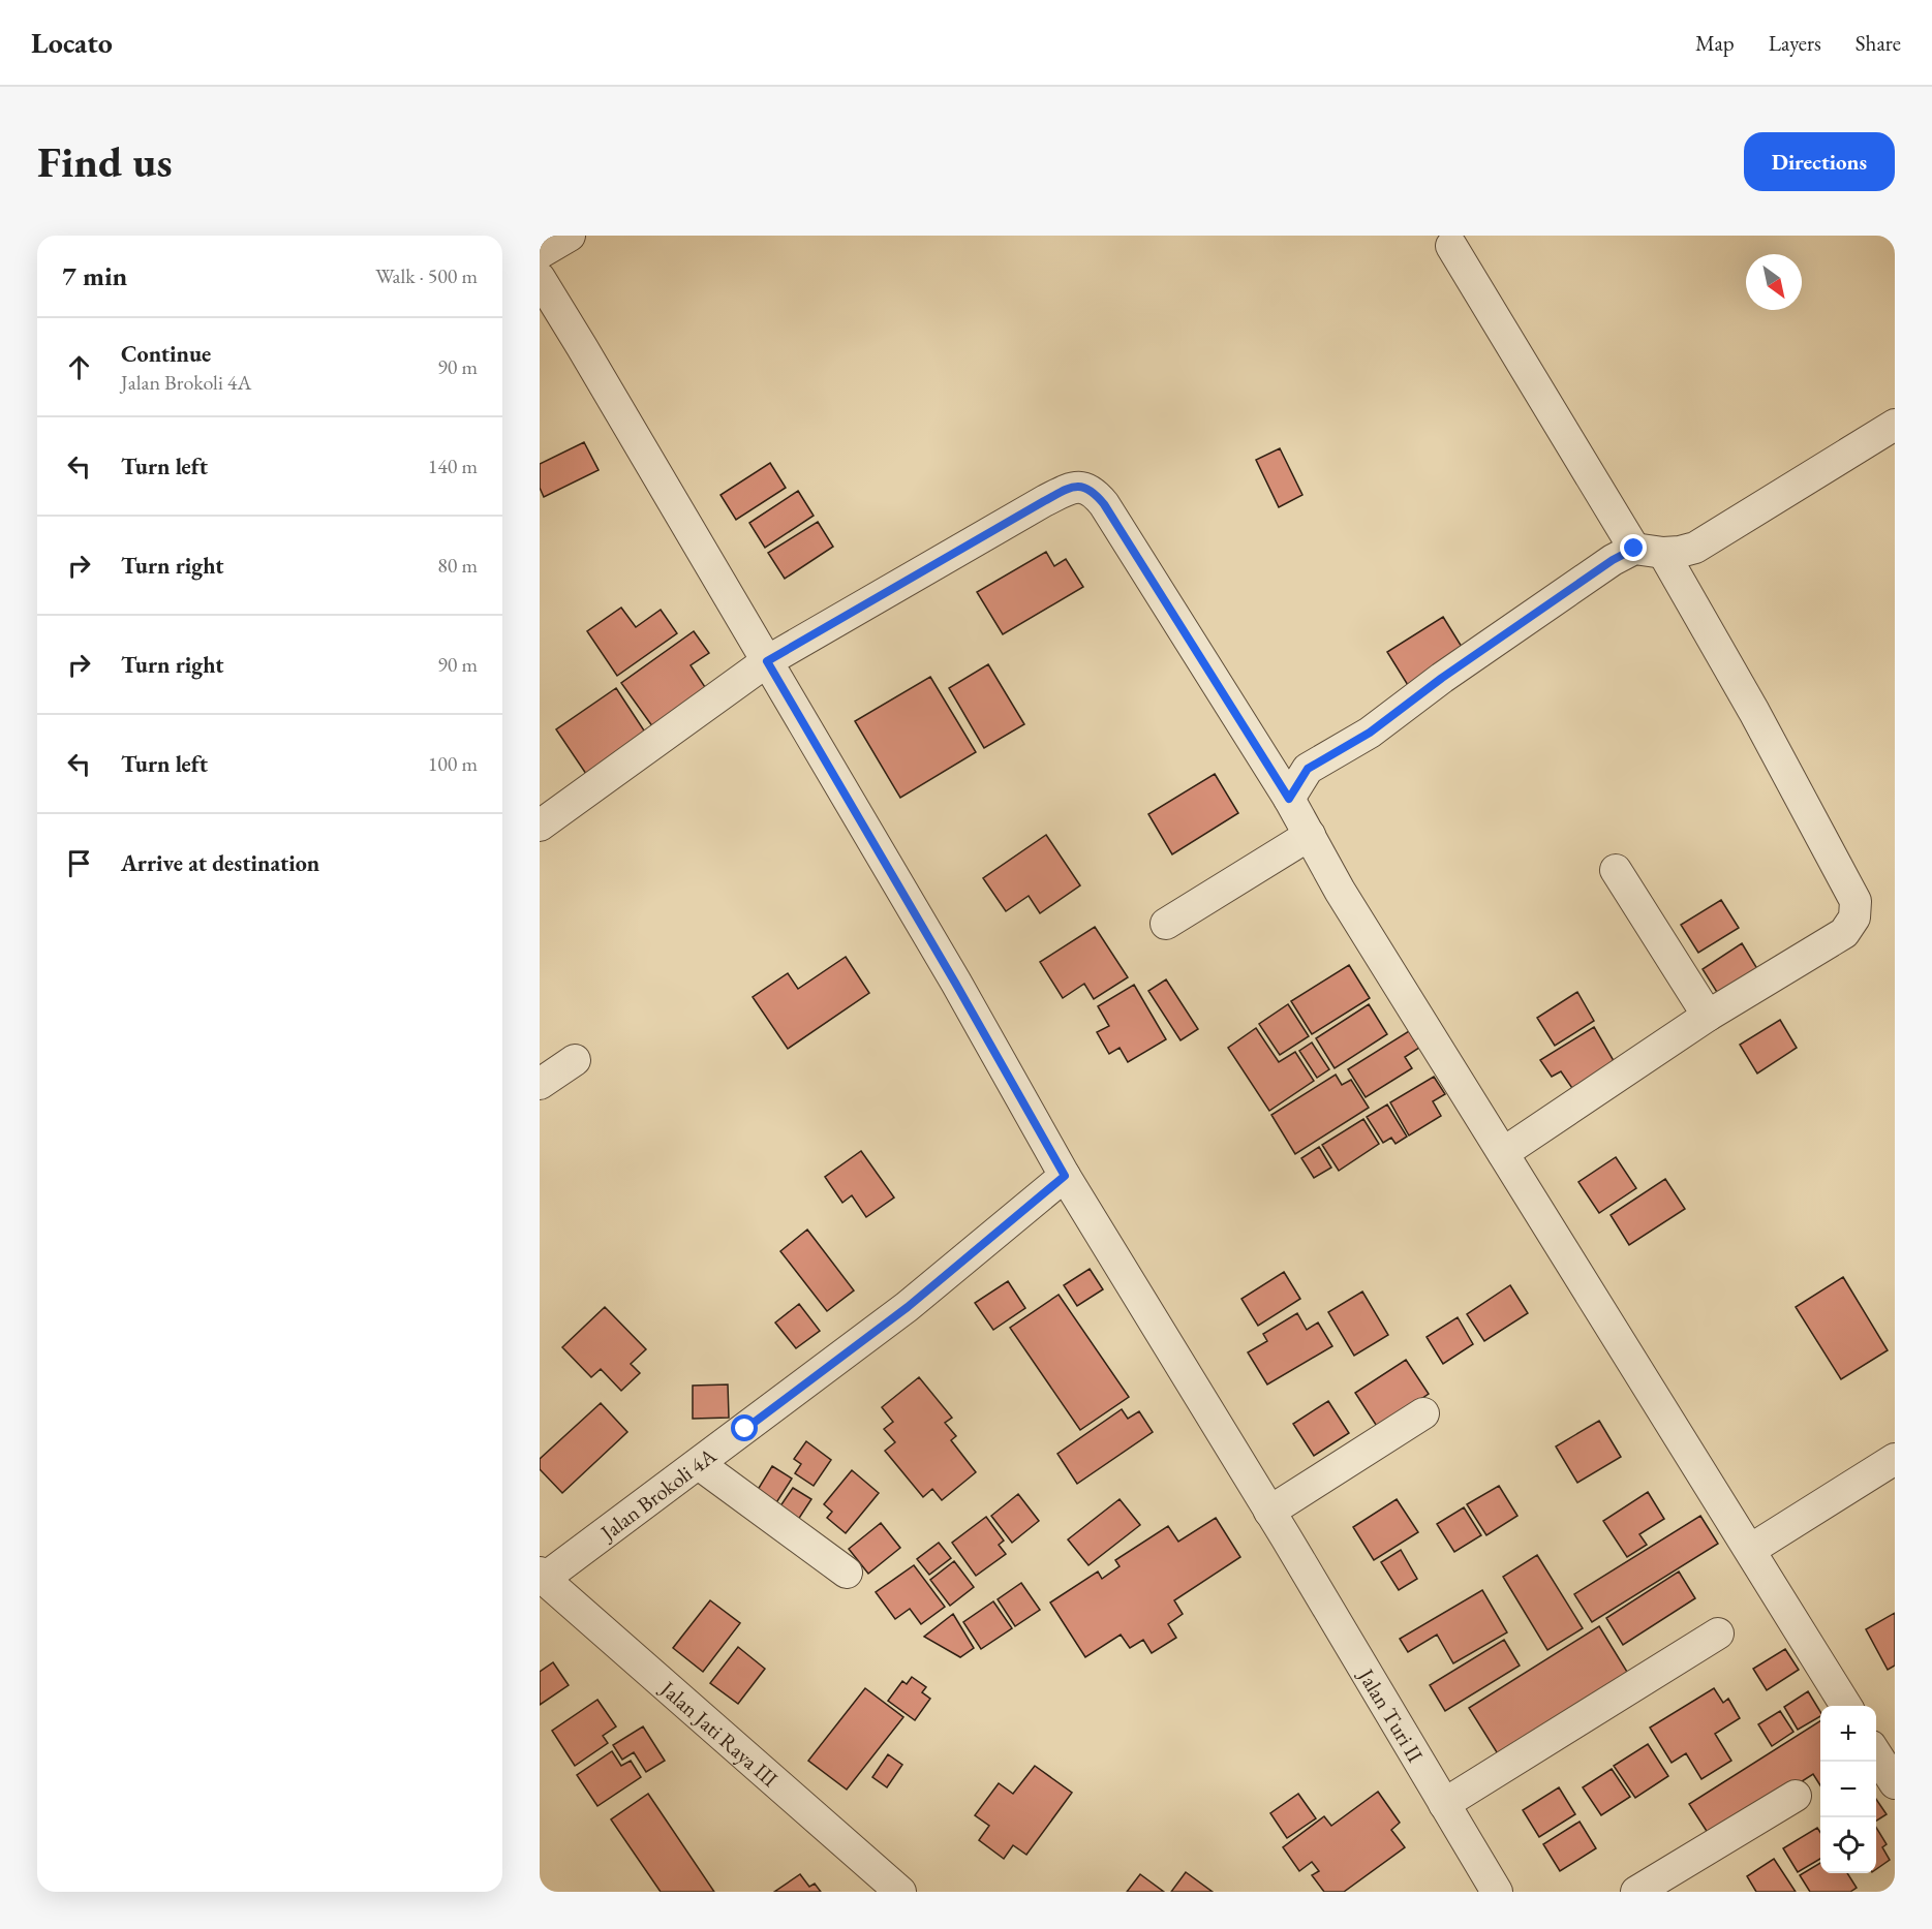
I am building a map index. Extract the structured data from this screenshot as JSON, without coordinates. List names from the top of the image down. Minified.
{"streets":{"street":["Jalan Brokoli 4A","Jalan Turi II","Jalan Jati Raya III"]},"crossings":[["Jalan Brokoli 4A","Jalan Turi II"],["Jalan Brokoli 4A","Jalan Jati Raya III"]],"north":"bottom right","page":{"header":"Locato","nav":["Map","Layers","Share"],"buttons":"Directions","title":"Find us","heading":["7 min","Walk · 500 m"],"list":[["Continue","Jalan Brokoli 4A","90 m"],["Turn left","140 m"],["Turn right","80 m"],["Turn right","90 m"],["Turn left","100 m"],"Arrive at destination"],"map_buttons":["+","−"]}}
